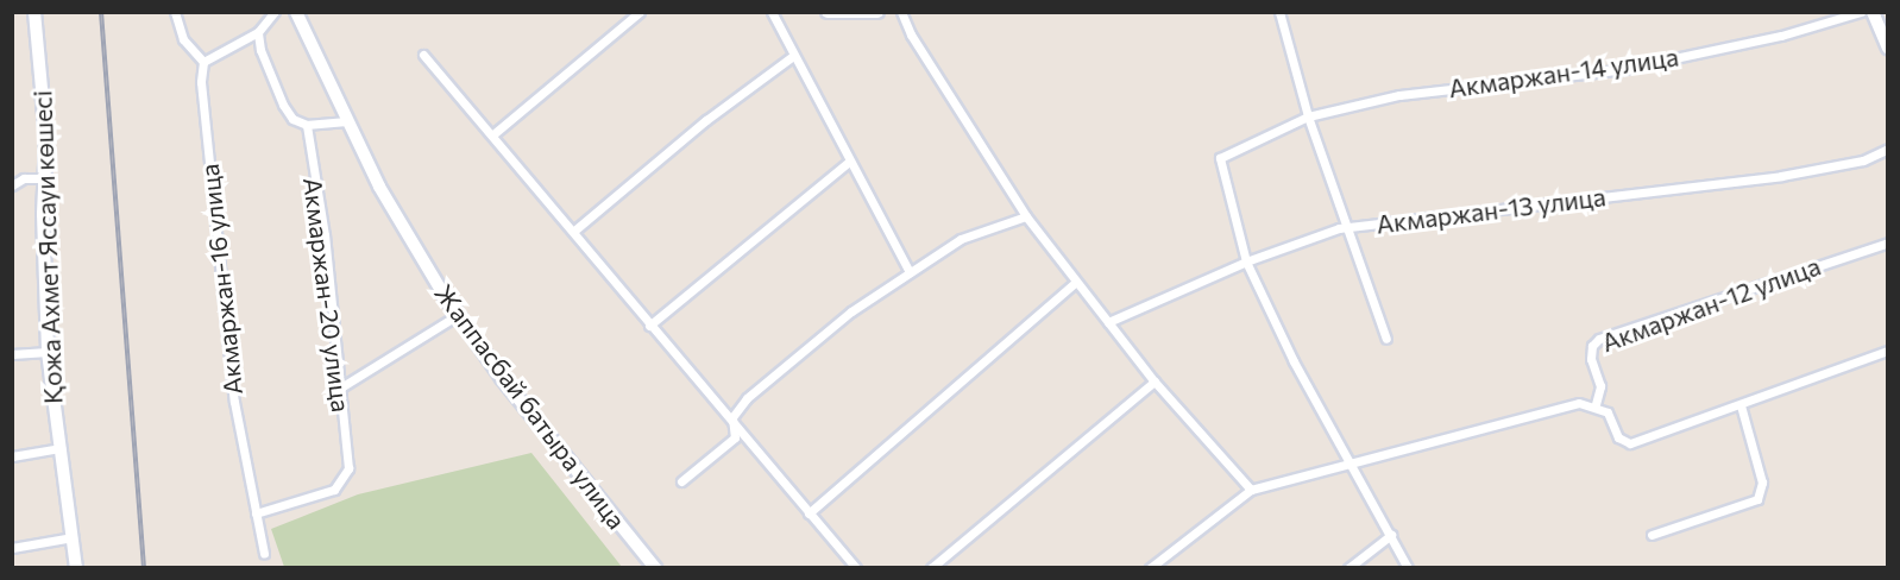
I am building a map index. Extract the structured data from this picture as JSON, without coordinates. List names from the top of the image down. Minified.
{"streets":{"main road":["Қожа Ахмет Яссауи көшесі","Жаппасбай батыра улица"],"street":["Акмаржан-14 улица","Акмаржан-13 улица","Акмаржан-16 улица","Акмаржан-20 улица","Акмаржан-12 улица"]},"crossings":[["Акмаржан-14 улица","Акмаржан-13 улица"],["Акмаржан-16 улица","Акмаржан-20 улица"]]}
